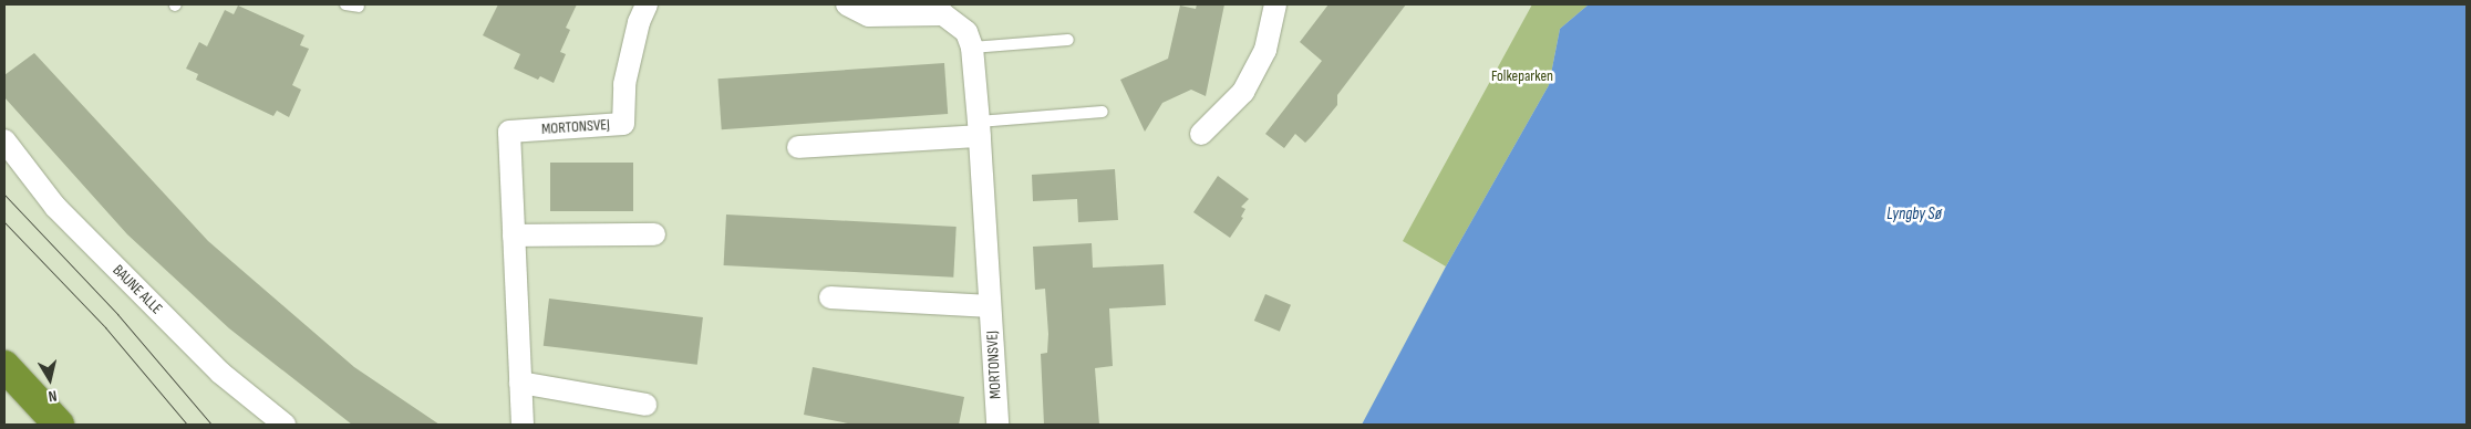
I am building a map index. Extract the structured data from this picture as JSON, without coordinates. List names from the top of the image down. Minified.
{"streets":{"street":["MORTONSVEJ","BAUNE ALLE"]},"water":["Lyngby Sø"],"parks":["Folkeparken"],"north":"bottom"}
